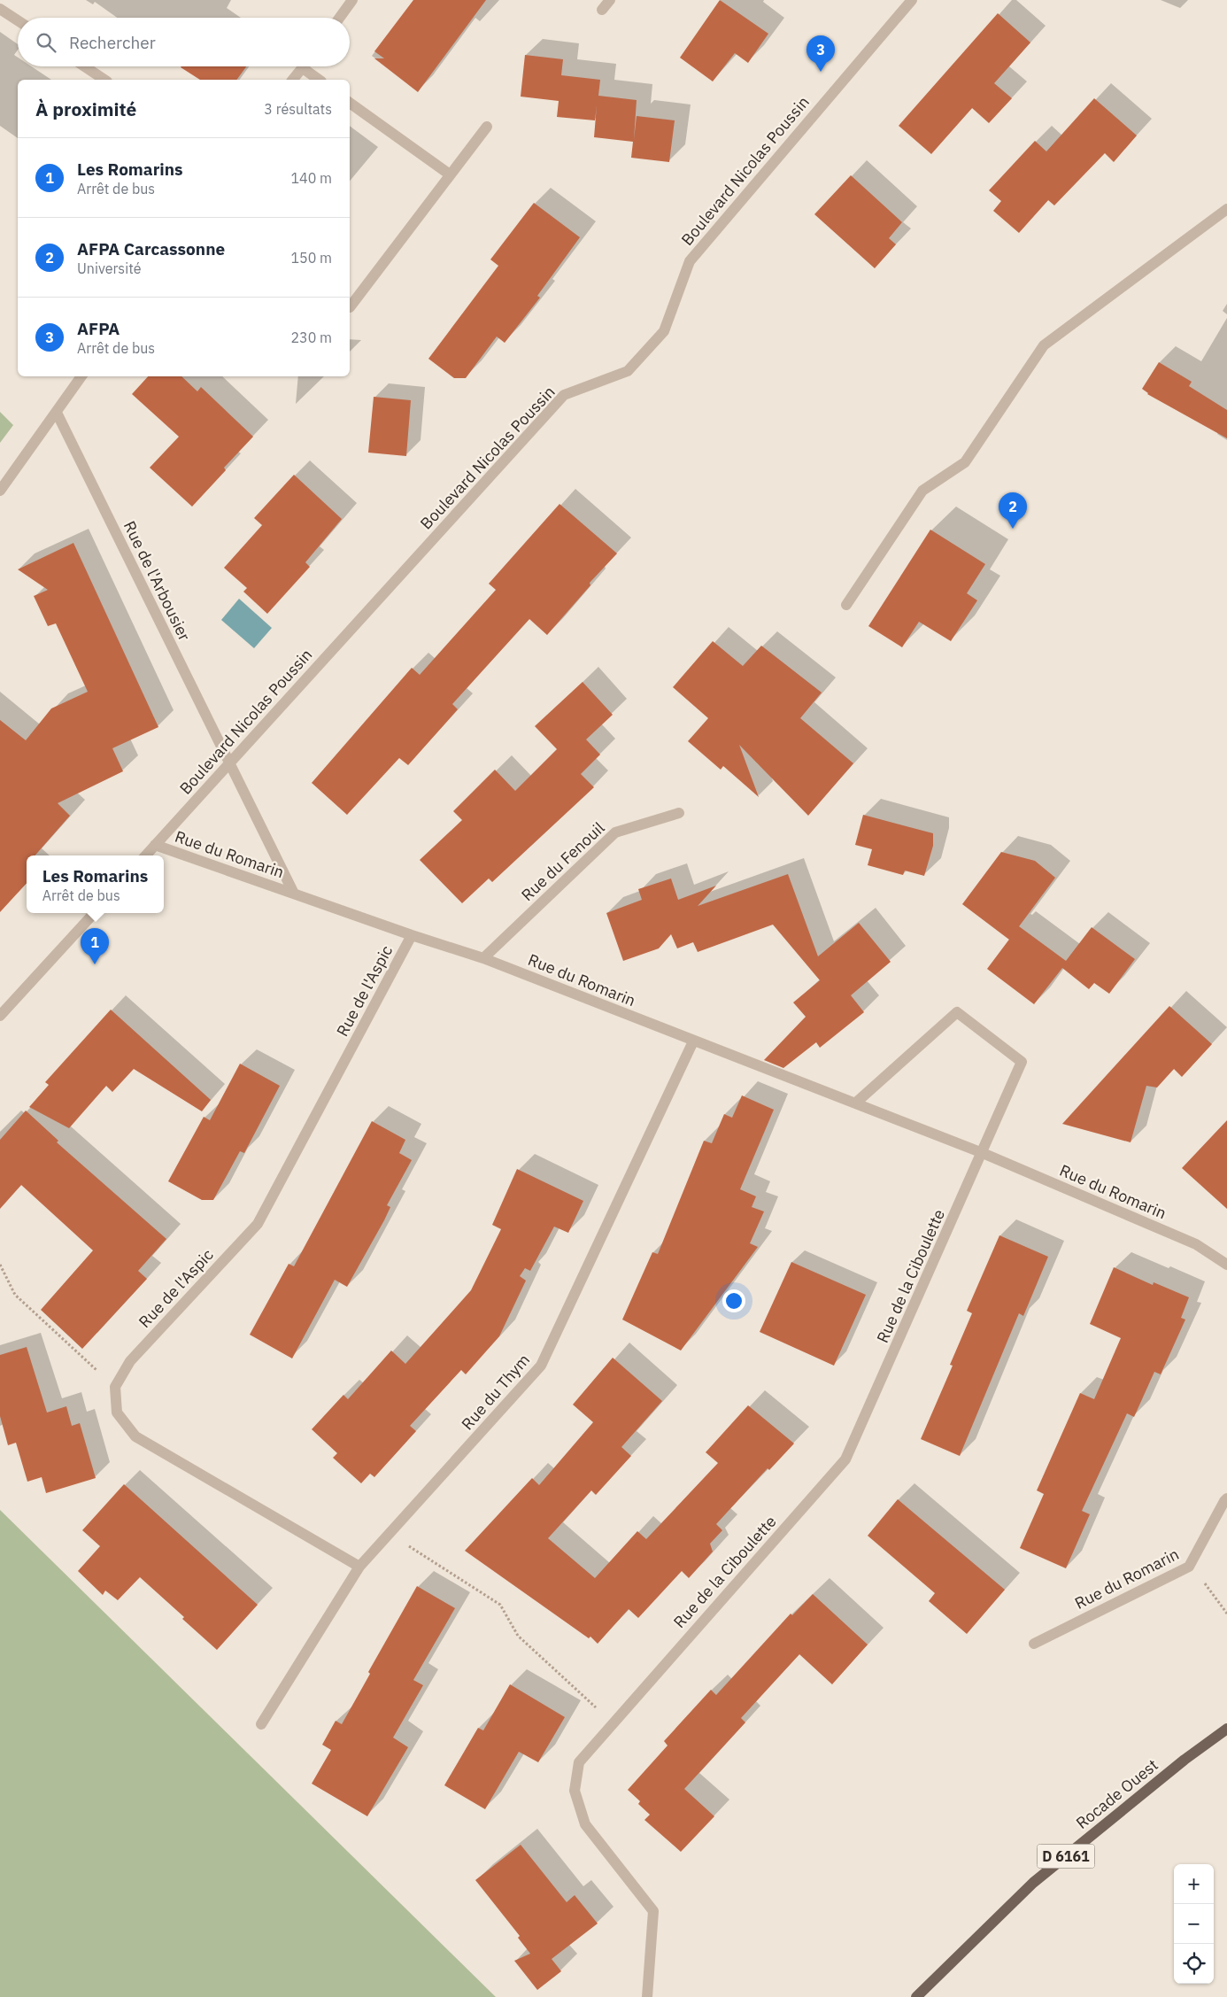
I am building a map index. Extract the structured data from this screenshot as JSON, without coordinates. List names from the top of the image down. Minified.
{"streets":{"main road":["Rocade Ouest","D 6161"],"street":["Boulevard Nicolas Poussin","Rue de l'Arbousier","Rue du Romarin","Rue du Fenouil","Rue de l'Aspic","Rue de la Ciboulette","Rue du Thym"]},"crossings":[["Boulevard Nicolas Poussin","Rue de l'Arbousier"],["Boulevard Nicolas Poussin","Rue du Romarin"],["Rue de l'Arbousier","Rue du Romarin"],["Rue du Romarin","Rue du Fenouil"],["Rue du Romarin","Rue de l'Aspic"],["Rue du Romarin","Rue de la Ciboulette"],["Rue du Romarin","Rue du Thym"]],"page":{"search":"Rechercher","pins":["3","2","1"],"heading":["À proximité","3 résultats"],"list":[{"mark":"1","name":"Les Romarins","note":"Arrêt de bus","value":"140 m"},{"mark":"2","name":"AFPA Carcassonne","note":"Université","value":"150 m"},{"mark":"3","name":"AFPA","note":"Arrêt de bus","value":"230 m"}],"popup":["Les Romarins","Arrêt de bus"],"map_buttons":["+","−"]}}
